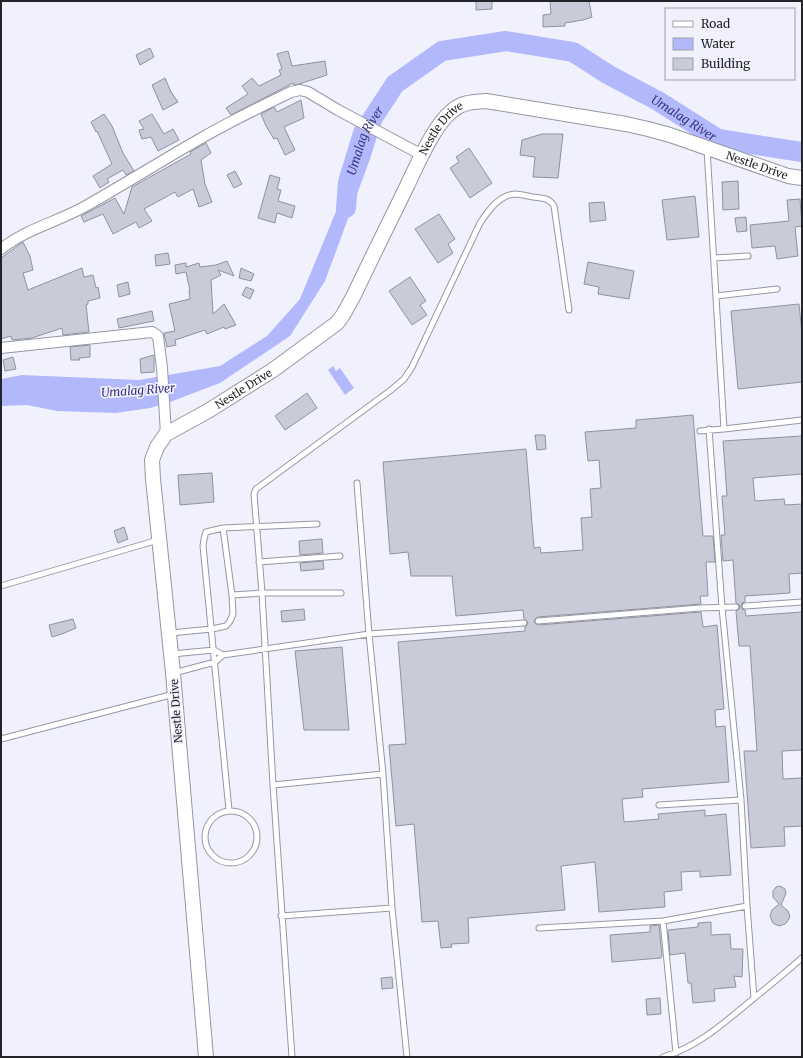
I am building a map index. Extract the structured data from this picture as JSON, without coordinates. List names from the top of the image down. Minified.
{"streets":{"street":["Nestle Drive"]},"water":["Umalag River"],"legend":["Road","Water","Building"]}
